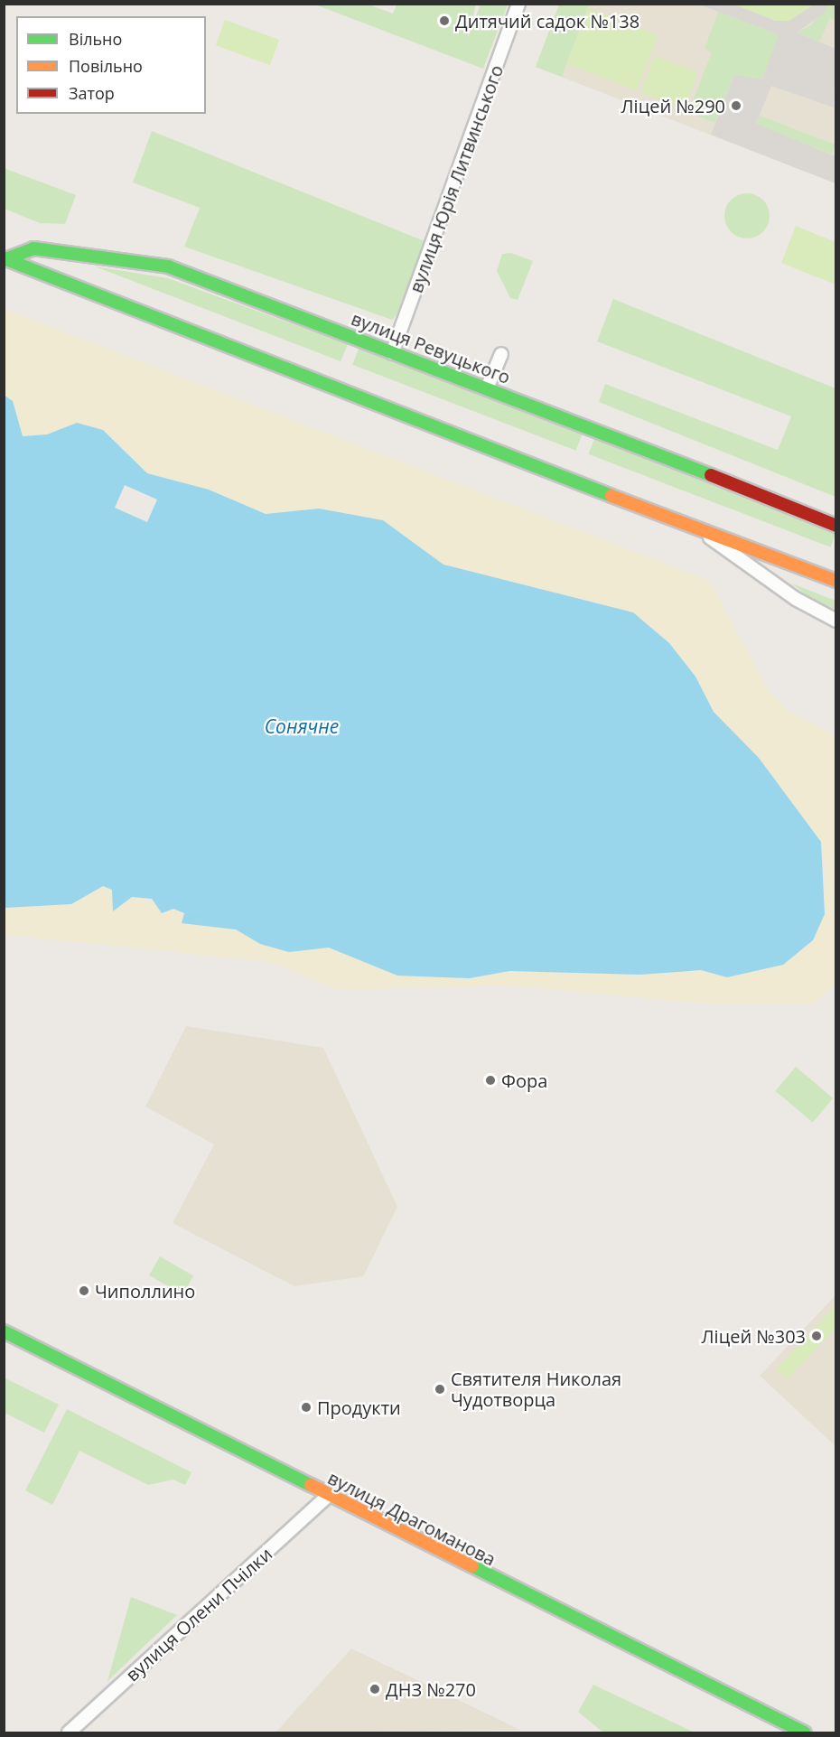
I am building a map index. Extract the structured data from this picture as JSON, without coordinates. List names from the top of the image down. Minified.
{"streets":{"street":["вулиця Юрія Литвинського","вулиця Ревуцького","вулиця Драгоманова","вулиця Олени Пчілки"]},"crossings":[["вулиця Юрія Литвинського","вулиця Ревуцького"],["вулиця Драгоманова","вулиця Олени Пчілки"]],"water":["Сонячне"],"places":["Дитячий садок №138","Ліцей №290","Фора","Чиполлино","Ліцей №303","Святителя Николая Чудотворца","Продукти","ДНЗ №270"],"legend":["Вільно","Повільно","Затор"]}
